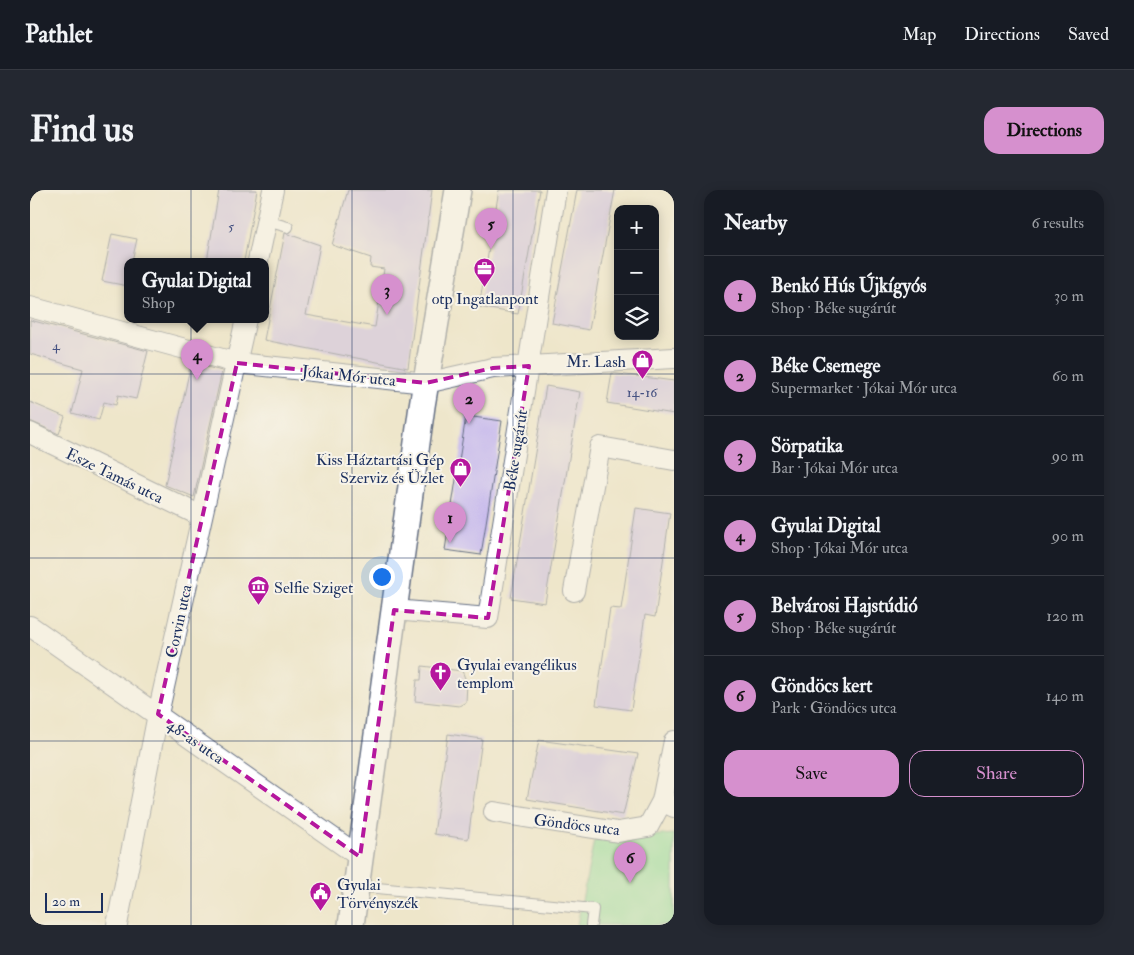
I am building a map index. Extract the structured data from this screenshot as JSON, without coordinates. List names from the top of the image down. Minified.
{"streets":{"street":["Jókai Mór utca","Béke sugárút","Esze Tamás utca","Corvin utca","48-as utca","Göndöcs utca"]},"crossings":[["Jókai Mór utca","Béke sugárút"],["Jókai Mór utca","Corvin utca"],["Esze Tamás utca","Corvin utca"],["Corvin utca","48-as utca"]],"places":{"office":["otp Ingatlanpont"],"shop":["Mr. Lash","Kiss Háztartási Gép Szerviz és Üzlet"],"museum":["Selfie Sziget"],"church":["Gyulai evangélikus templom"],"public building":["Gyulai Törvényszék"]},"house_numbers":["5","4","14-16"],"scale_bar":"20 m","page":{"header":"Pathlet","nav":["Map","Directions","Saved"],"buttons":["Directions",["Save","Share"]],"title":"Find us","heading":["Nearby","6 results"],"map_buttons":["+","−"],"pins":["5","3","4","2","1","6"],"list":[{"mark":"1","name":"Benkó Hús Újkígyós","note":"Shop · Béke sugárút","value":"30 m"},{"mark":"2","name":"Béke Csemege","note":"Supermarket · Jókai Mór utca","value":"60 m"},{"mark":"3","name":"Sörpatika","note":"Bar · Jókai Mór utca","value":"90 m"},{"mark":"4","name":"Gyulai Digital","note":"Shop · Jókai Mór utca","value":"90 m"},{"mark":"5","name":"Belvárosi Hajstúdió","note":"Shop · Béke sugárút","value":"120 m"},{"mark":"6","name":"Göndöcs kert","note":"Park · Göndöcs utca","value":"140 m"}],"popup":["Gyulai Digital","Shop"],"scale":"20 m"}}
